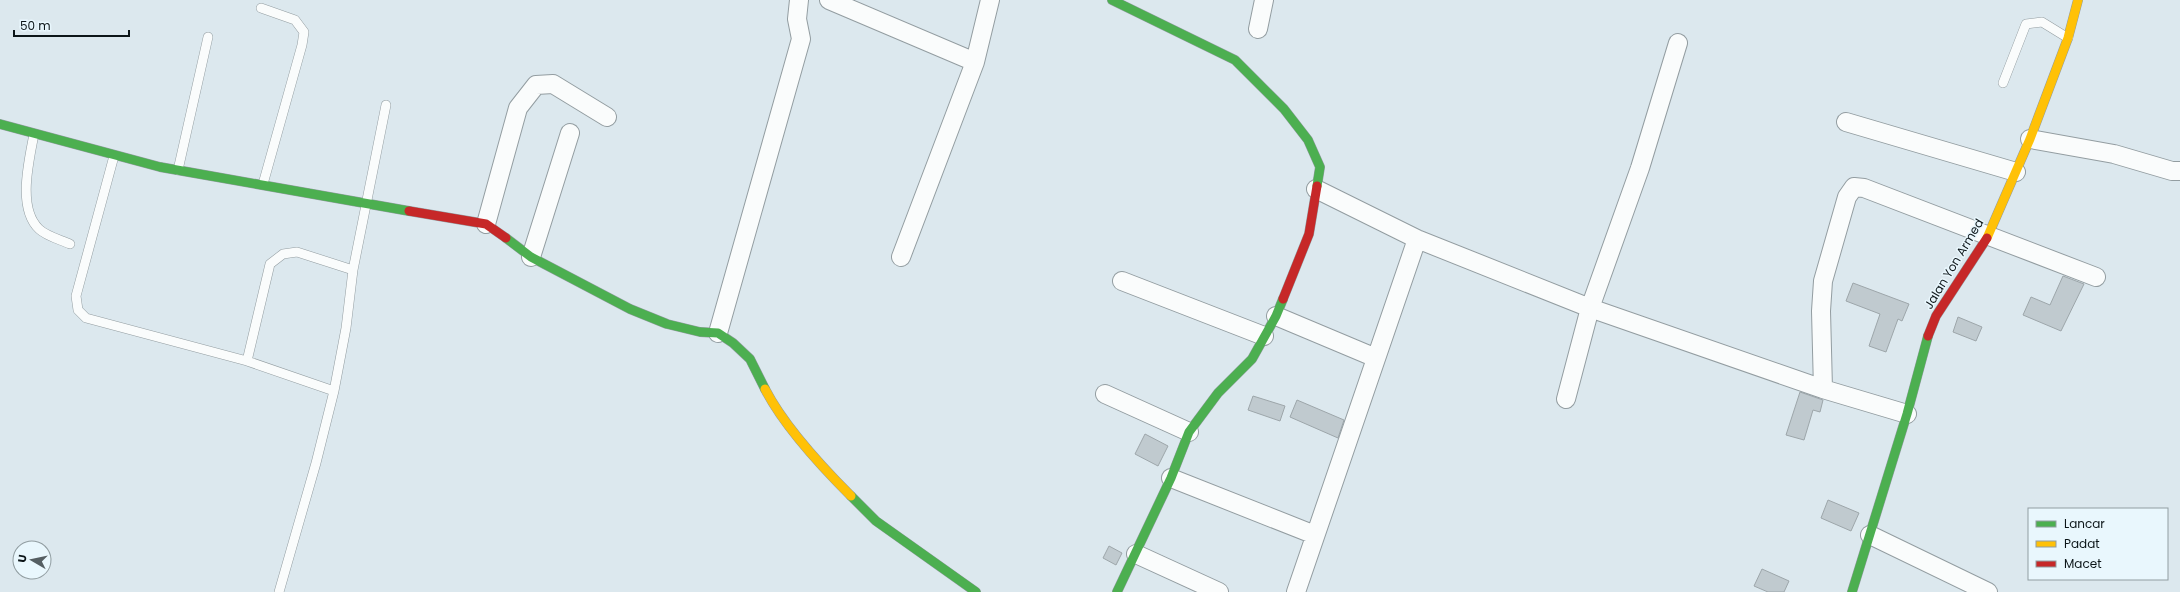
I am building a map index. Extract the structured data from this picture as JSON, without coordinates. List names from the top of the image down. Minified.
{"streets":{"street":["Jalan Yon Armed"]},"legend":["Lancar","Padat","Macet"],"scale_bar":"50 m","north":"left"}
